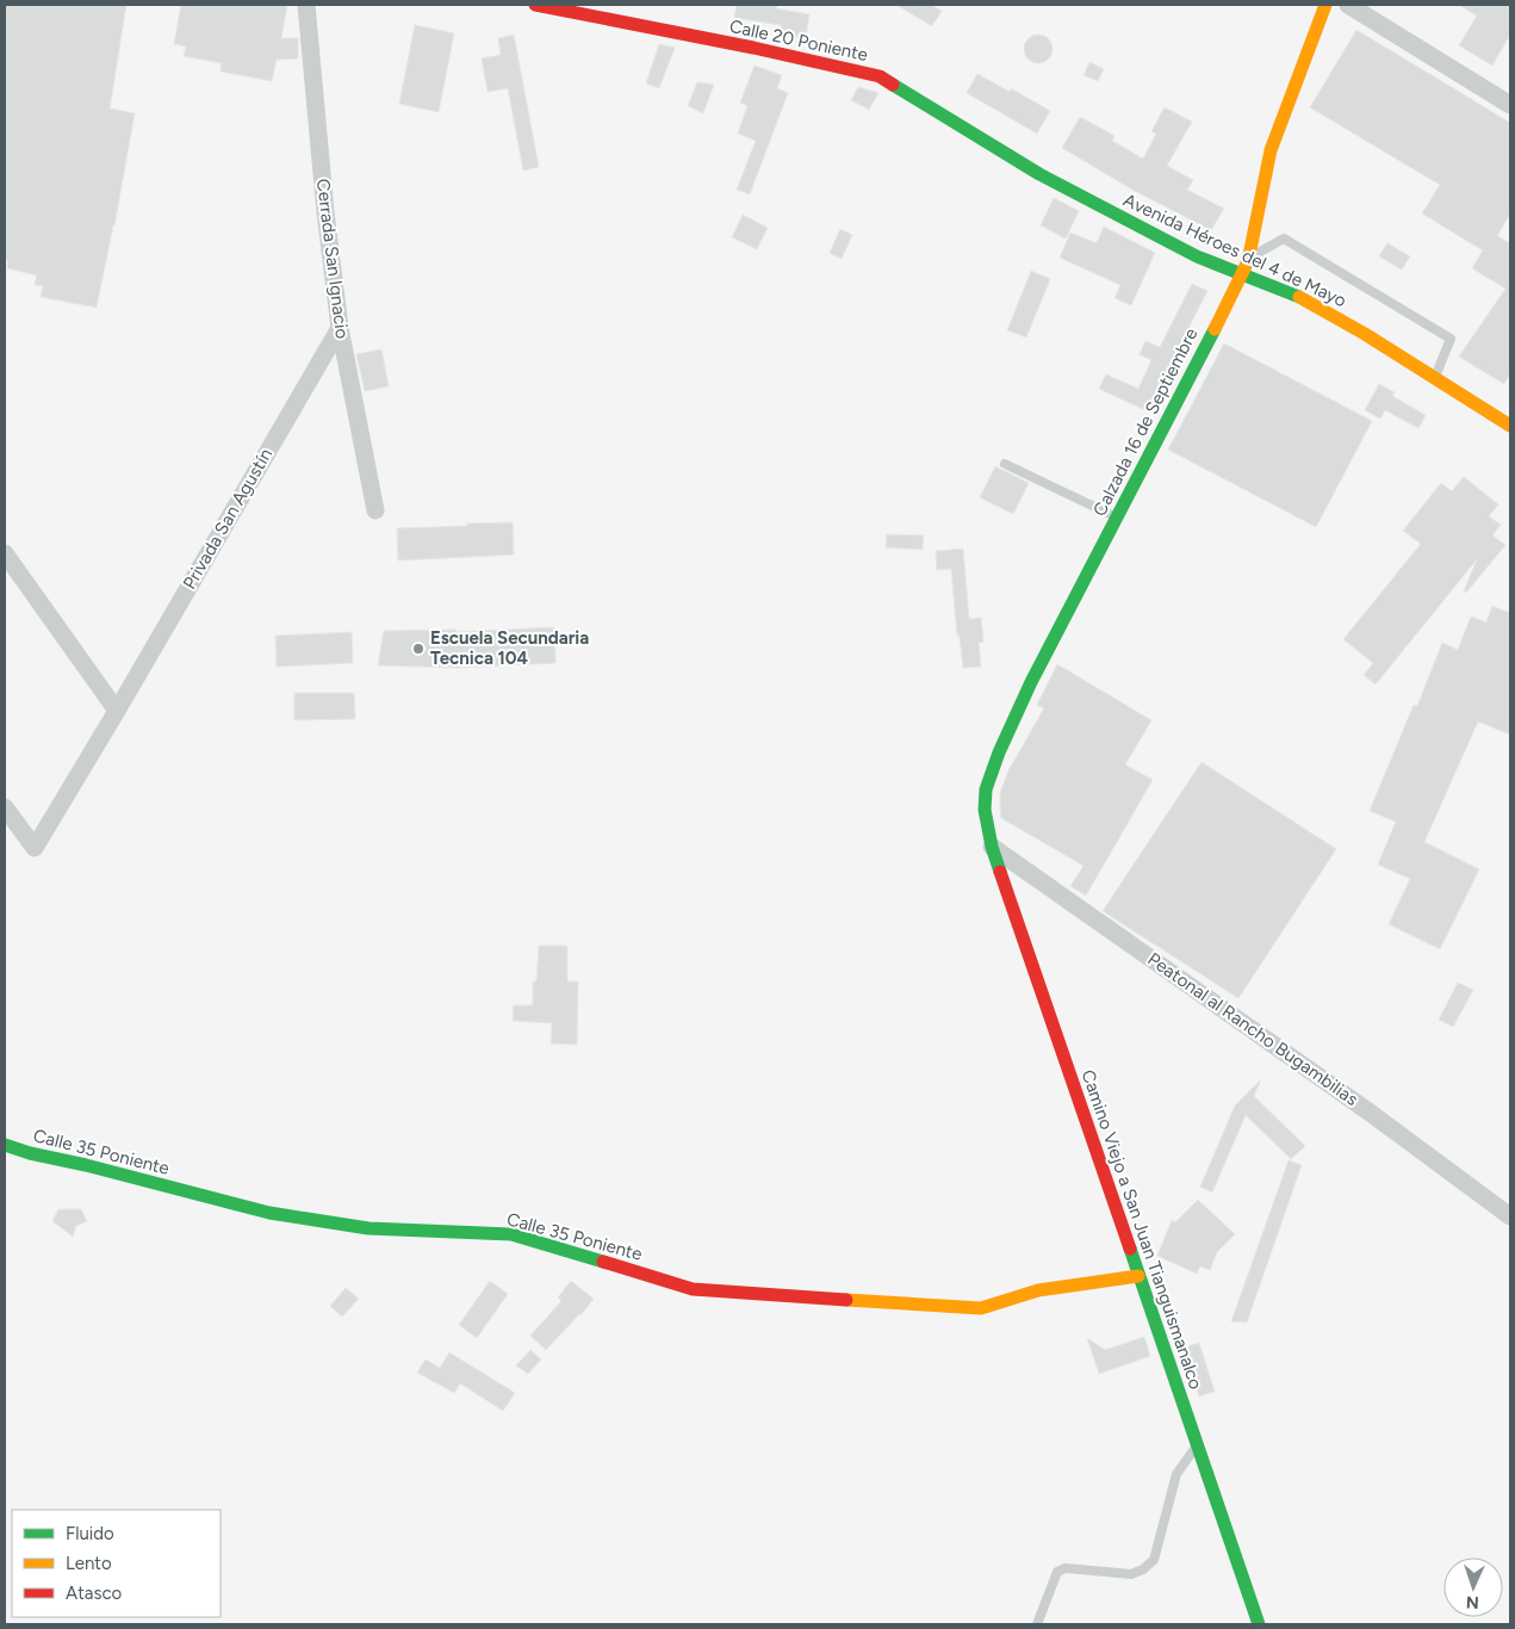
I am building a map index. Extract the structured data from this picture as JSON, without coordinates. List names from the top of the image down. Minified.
{"streets":{"street":["Calle 20 Poniente","Avenida Héroes del 4 de Mayo","Cerrada San Ignacio","Calzada 16 de Septiembre","Privada San Agustín","Peatonal al Rancho Bugambilias","Calle 35 Poniente","Camino Viejo a San Juan Tianguismanalco"]},"crossings":[["Calle 20 Poniente","Avenida Héroes del 4 de Mayo"],["Avenida Héroes del 4 de Mayo","Calzada 16 de Septiembre"],["Cerrada San Ignacio","Privada San Agustín"],["Calzada 16 de Septiembre","Peatonal al Rancho Bugambilias"],["Calzada 16 de Septiembre","Camino Viejo a San Juan Tianguismanalco"],["Peatonal al Rancho Bugambilias","Camino Viejo a San Juan Tianguismanalco"],["Calle 35 Poniente","Camino Viejo a San Juan Tianguismanalco"]],"places":["Escuela Secundaria Tecnica 104"],"legend":["Fluido","Lento","Atasco"],"north":"bottom"}
